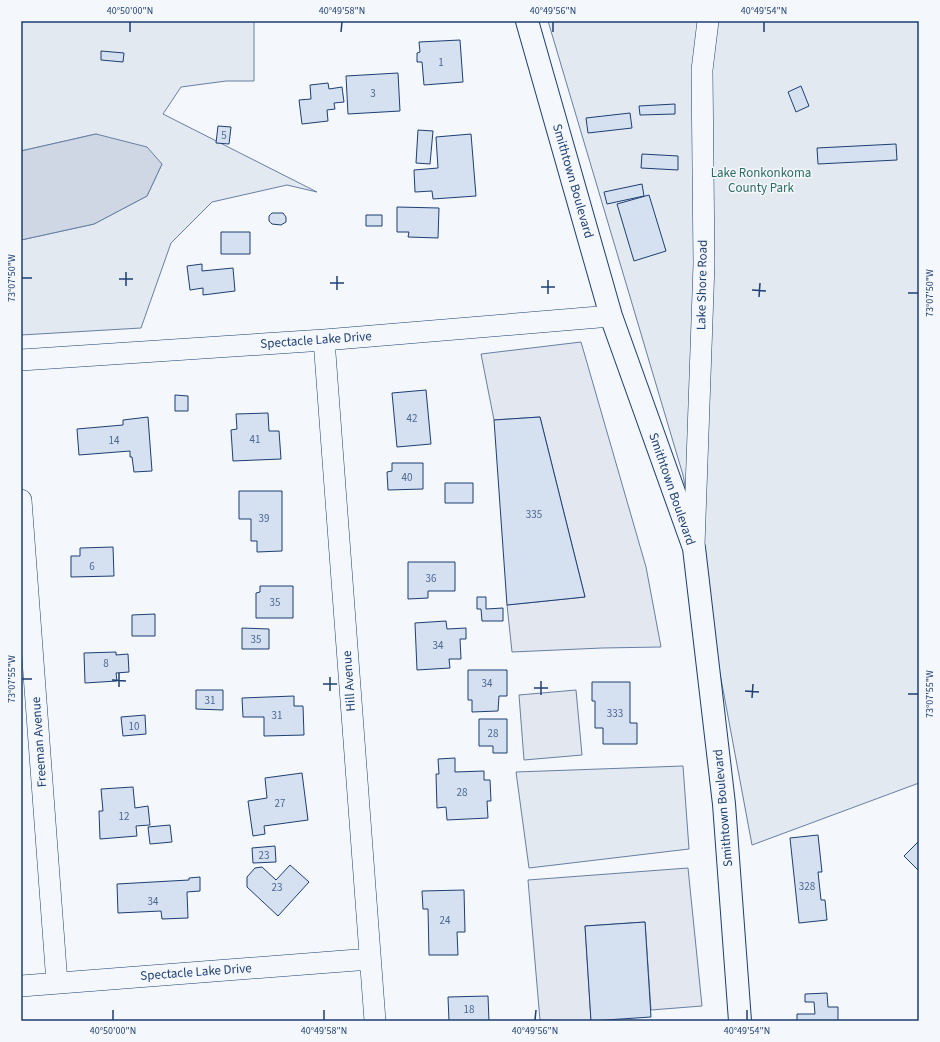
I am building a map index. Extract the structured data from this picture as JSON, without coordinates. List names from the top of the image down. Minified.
{"streets":{"main road":["Smithtown Boulevard"],"street":["Lake Shore Road","Spectacle Lake Drive","Hill Avenue","Freeman Avenue"]},"crossings":[["Smithtown Boulevard","Lake Shore Road"],["Smithtown Boulevard","Spectacle Lake Drive"],["Spectacle Lake Drive","Hill Avenue"],["Spectacle Lake Drive","Freeman Avenue"]],"parks":["Lake Ronkonkoma County Park"],"house_numbers":["1","3","5","42","41","14","40","335","39","6","36","35","35","34","8","34","31","333","31","10","28","28","27","12","23","328","23","34","24","18"],"coordinates":["40°50'00\"N","40°49'58\"N","40°49'56\"N","40°49'54\"N","73°07'50\"W","73°07'55\"W"]}
